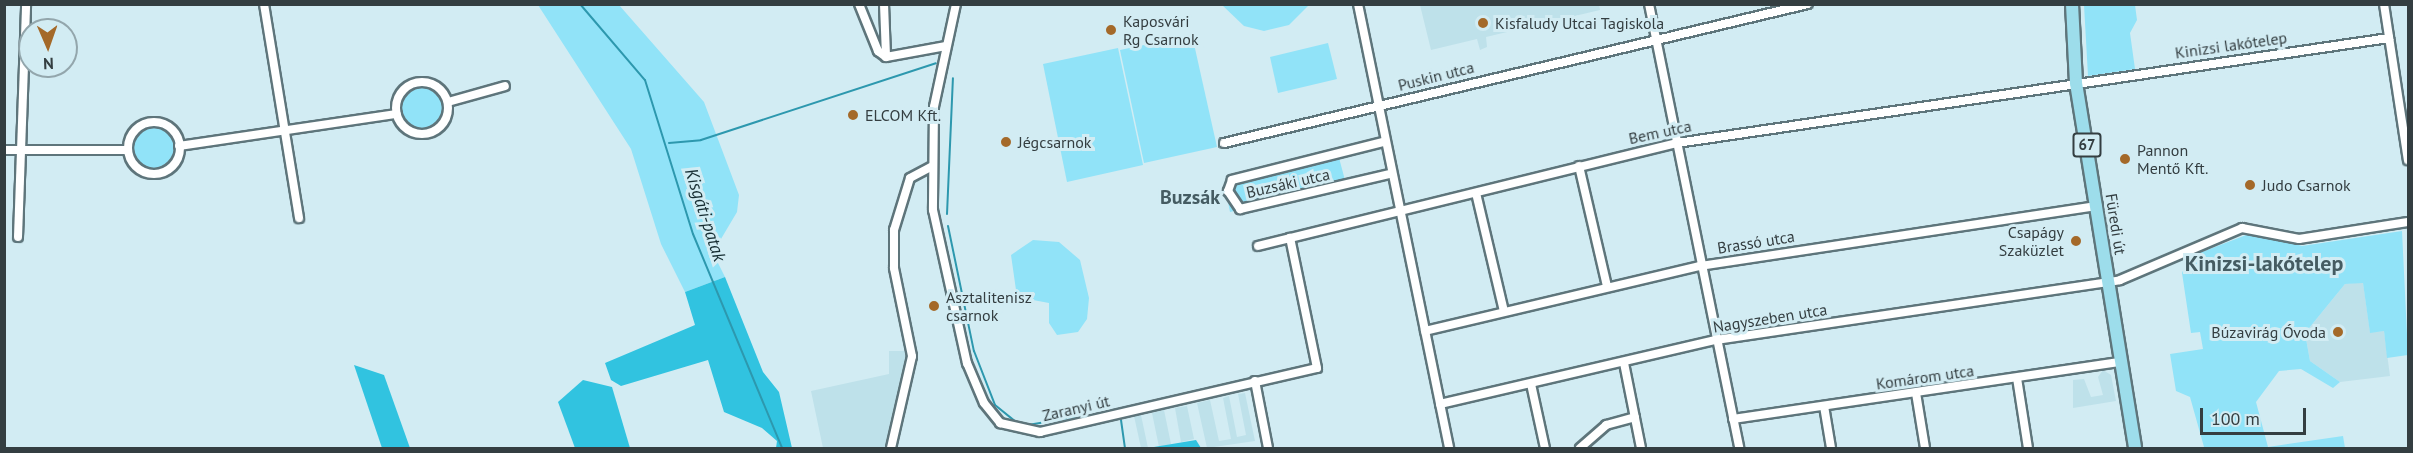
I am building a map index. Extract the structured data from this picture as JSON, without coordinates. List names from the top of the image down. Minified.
{"streets":{"main road":["67","Füredi út"],"street":["Kinizsi lakótelep","Puskin utca","Bem utca","Buzsáki utca","Brassó utca","Nagyszeben utca","Komárom utca","Zaranyi út"]},"crossings":[["Kinizsi lakótelep","Bem utca"],["Kinizsi lakótelep","Füredi út"],["Bem utca","Füredi út"],["Bem utca","Zaranyi út"],["Füredi út","Brassó utca"],["Füredi út","Nagyszeben utca"],["Füredi út","Komárom utca"]],"districts":["Buzsák","Kinizsi-lakótelep"],"water":["Kisgáti-patak"],"places":["Kisfaludy Utcai Tagiskola","Kaposvári Rg Csarnok","ELCOM Kft.","Jégcsarnok","Pannon Mentő Kft.","Judo Csarnok","Csapágy Szaküzlet","Asztalitenisz csarnok","Búzavirág Óvoda"],"scale_bar":"100 m","north":"bottom"}
